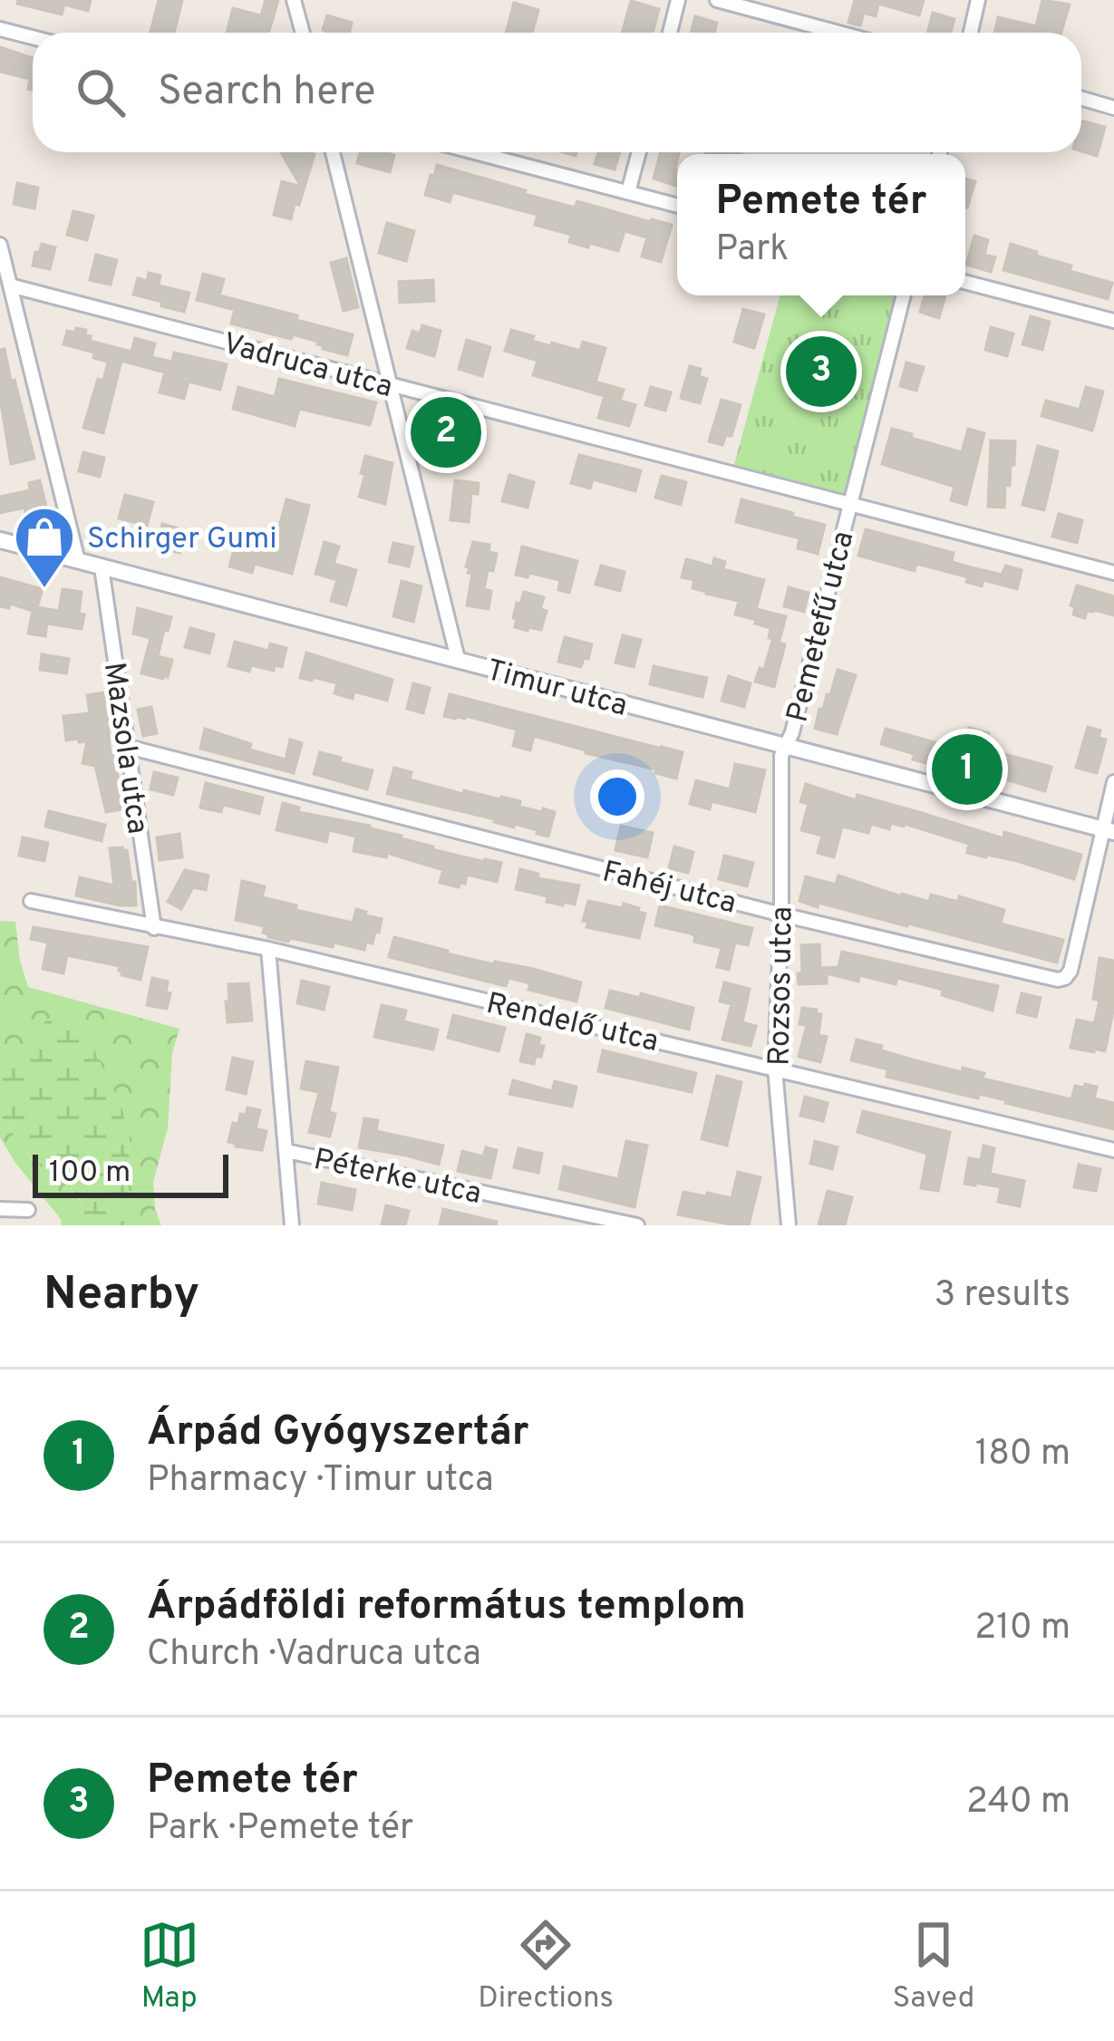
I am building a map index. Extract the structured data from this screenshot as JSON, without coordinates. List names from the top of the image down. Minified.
{"streets":{"street":["Vadruca utca","Pemetefű utca","Timur utca","Mazsola utca","Fahéj utca","Rozsos utca","Rendelő utca","Péterke utca"]},"crossings":[["Vadruca utca","Pemetefű utca"],["Pemetefű utca","Timur utca"],["Pemetefű utca","Rozsos utca"],["Timur utca","Mazsola utca"],["Timur utca","Fahéj utca"],["Timur utca","Rozsos utca"],["Mazsola utca","Fahéj utca"],["Mazsola utca","Rendelő utca"],["Fahéj utca","Rozsos utca"],["Rozsos utca","Rendelő utca"]],"places":{"shop":["Schirger Gumi"]},"scale_bar":"100 m","page":{"search":"Search here","popup":["Pemete tér","Park"],"pins":["3","2","1"],"scale":"100 m","heading":["Nearby","3 results"],"list":[{"mark":"1","name":"Árpád Gyógyszertár","note":"Pharmacy · Timur utca","value":"180 m"},{"mark":"2","name":"Árpádföldi református templom","note":"Church · Vadruca utca","value":"210 m"},{"mark":"3","name":"Pemete tér","note":"Park · Pemete tér","value":"240 m"}],"nav":["Map","Directions","Saved"]}}
